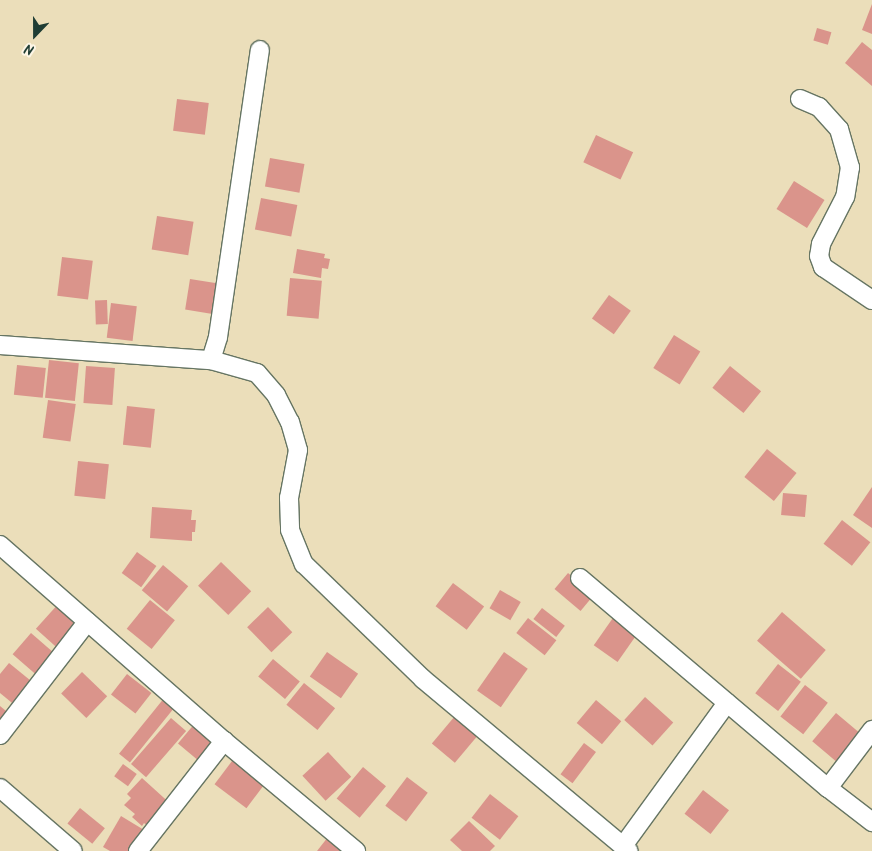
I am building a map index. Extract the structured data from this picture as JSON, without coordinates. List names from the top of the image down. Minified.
{"north":"bottom"}
